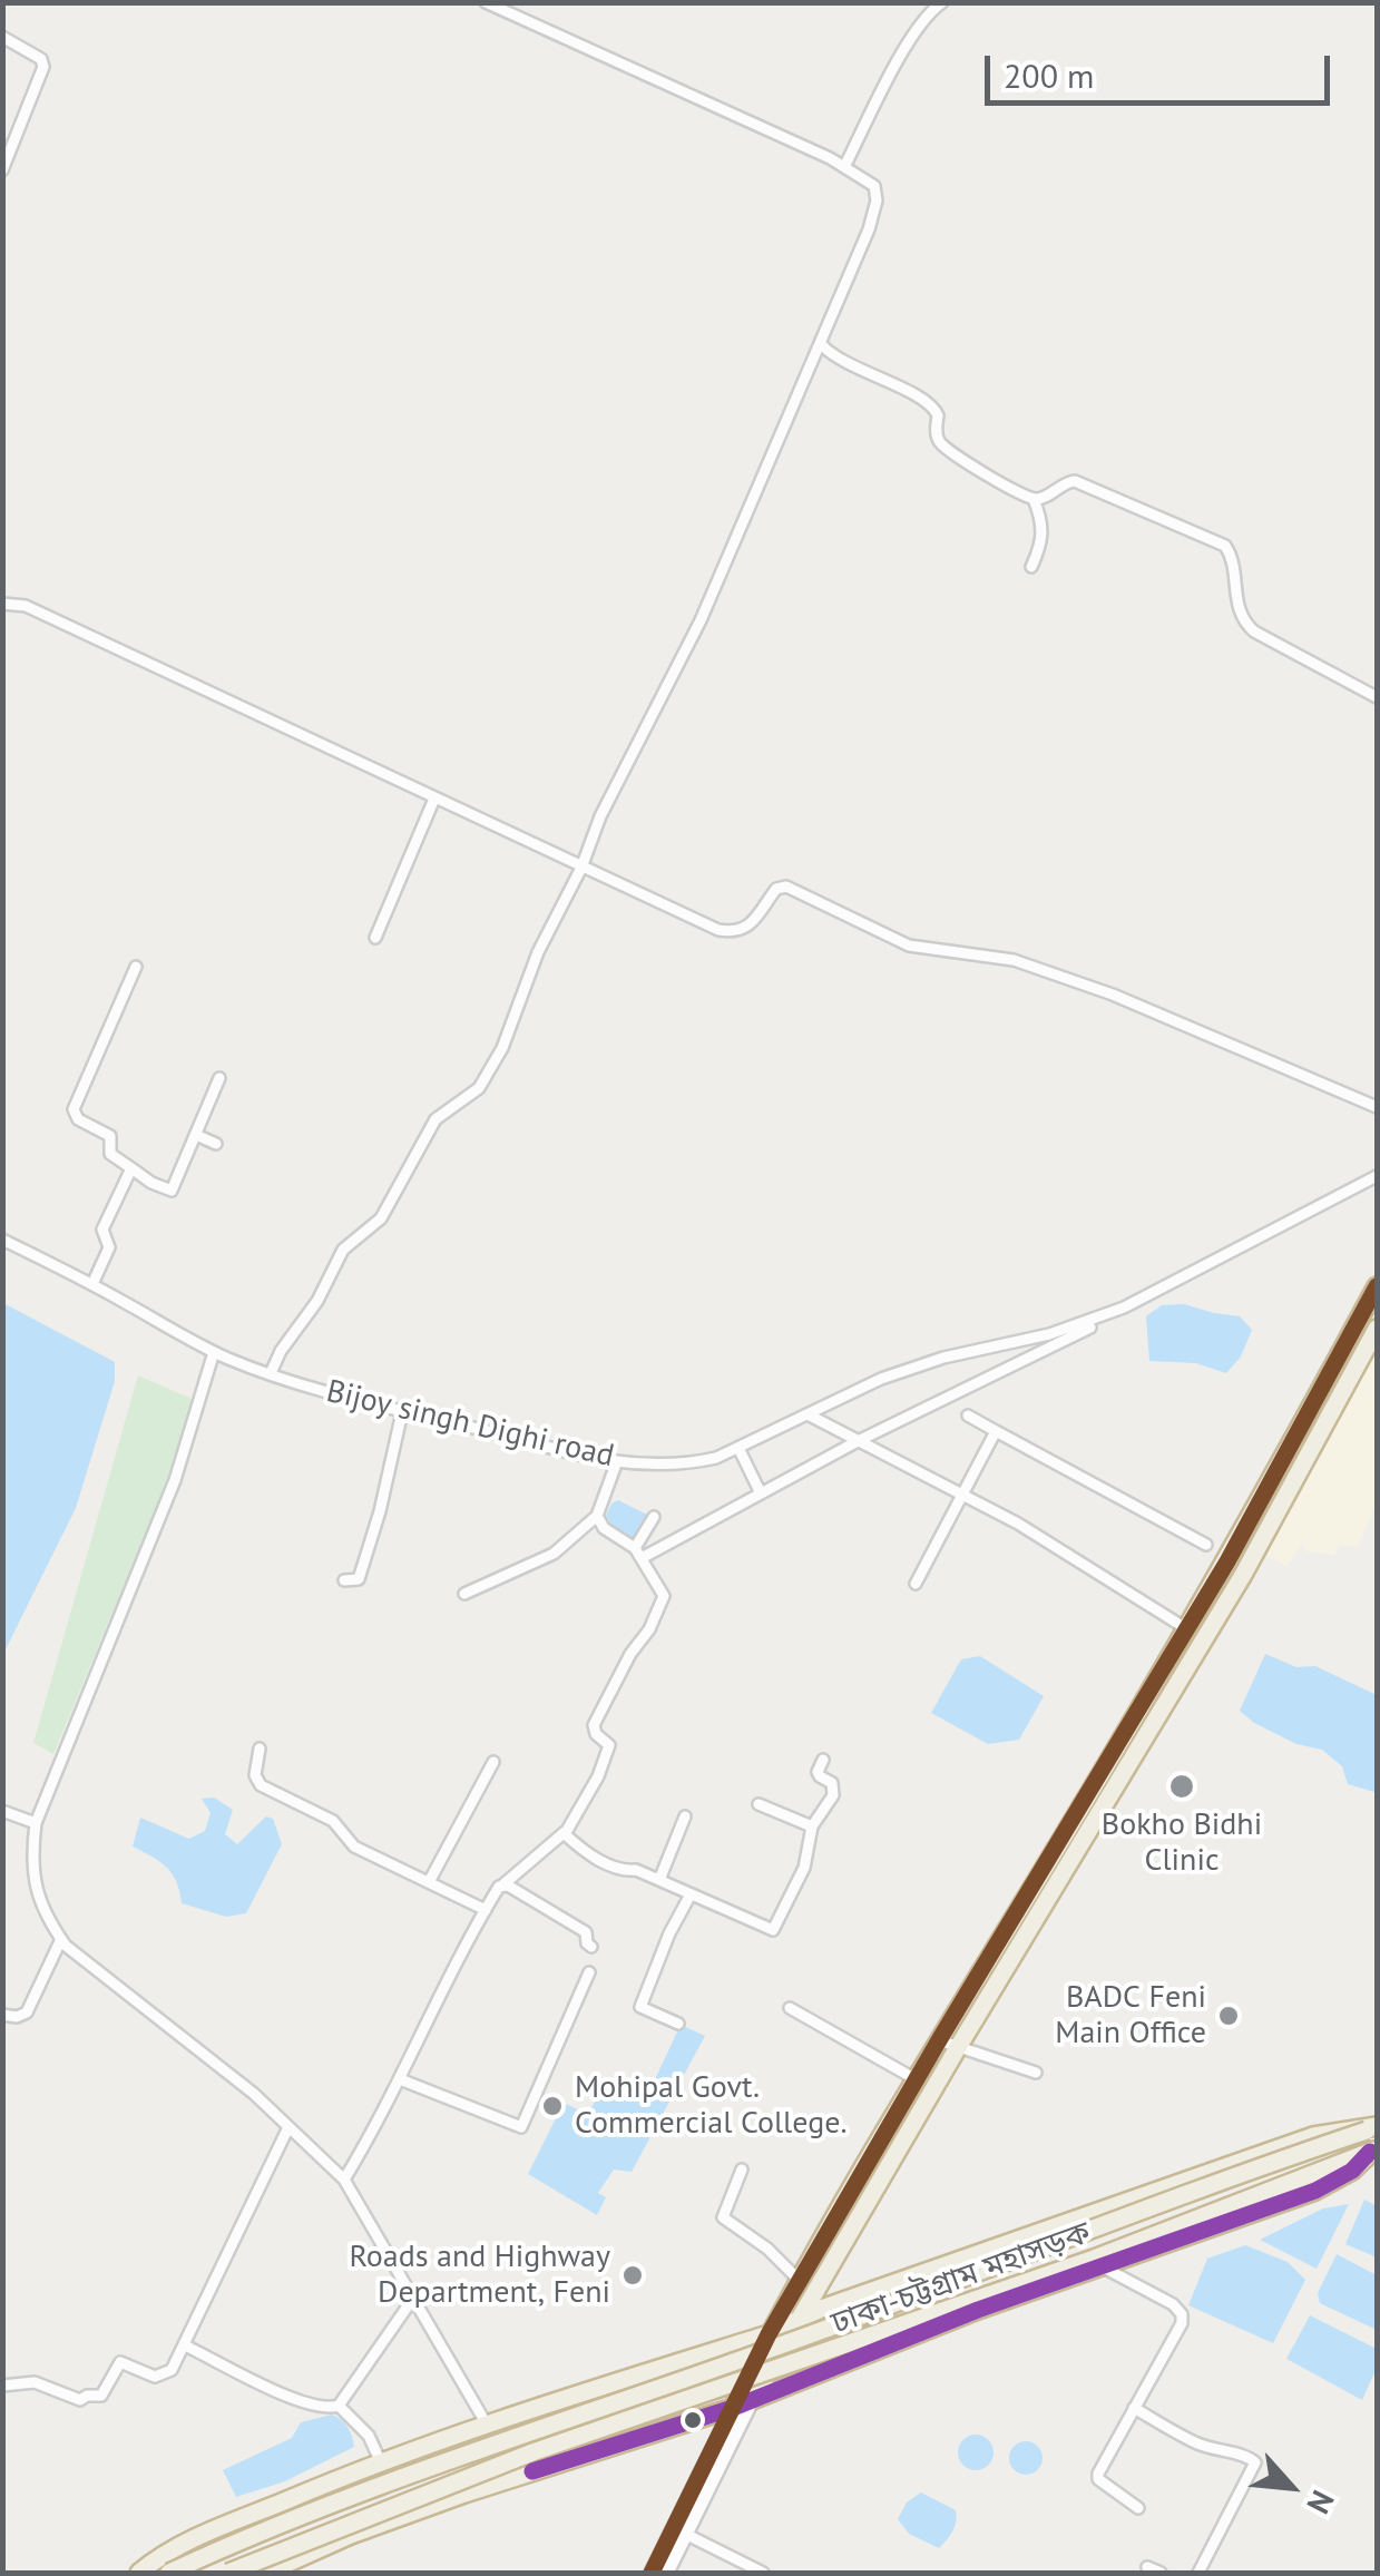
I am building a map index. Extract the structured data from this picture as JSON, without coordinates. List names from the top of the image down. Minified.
{"streets":{"highway":["ঢাকা-চট্টগ্রাম মহাসড়ক"],"street":["Bijoy singh Dighi road"]},"places":["Bokho Bidhi Clinic","BADC Feni Main Office","Mohipal Govt. Commercial College.","Roads and Highway Department, Feni"],"scale_bar":"200 m","north":"bottom right"}
